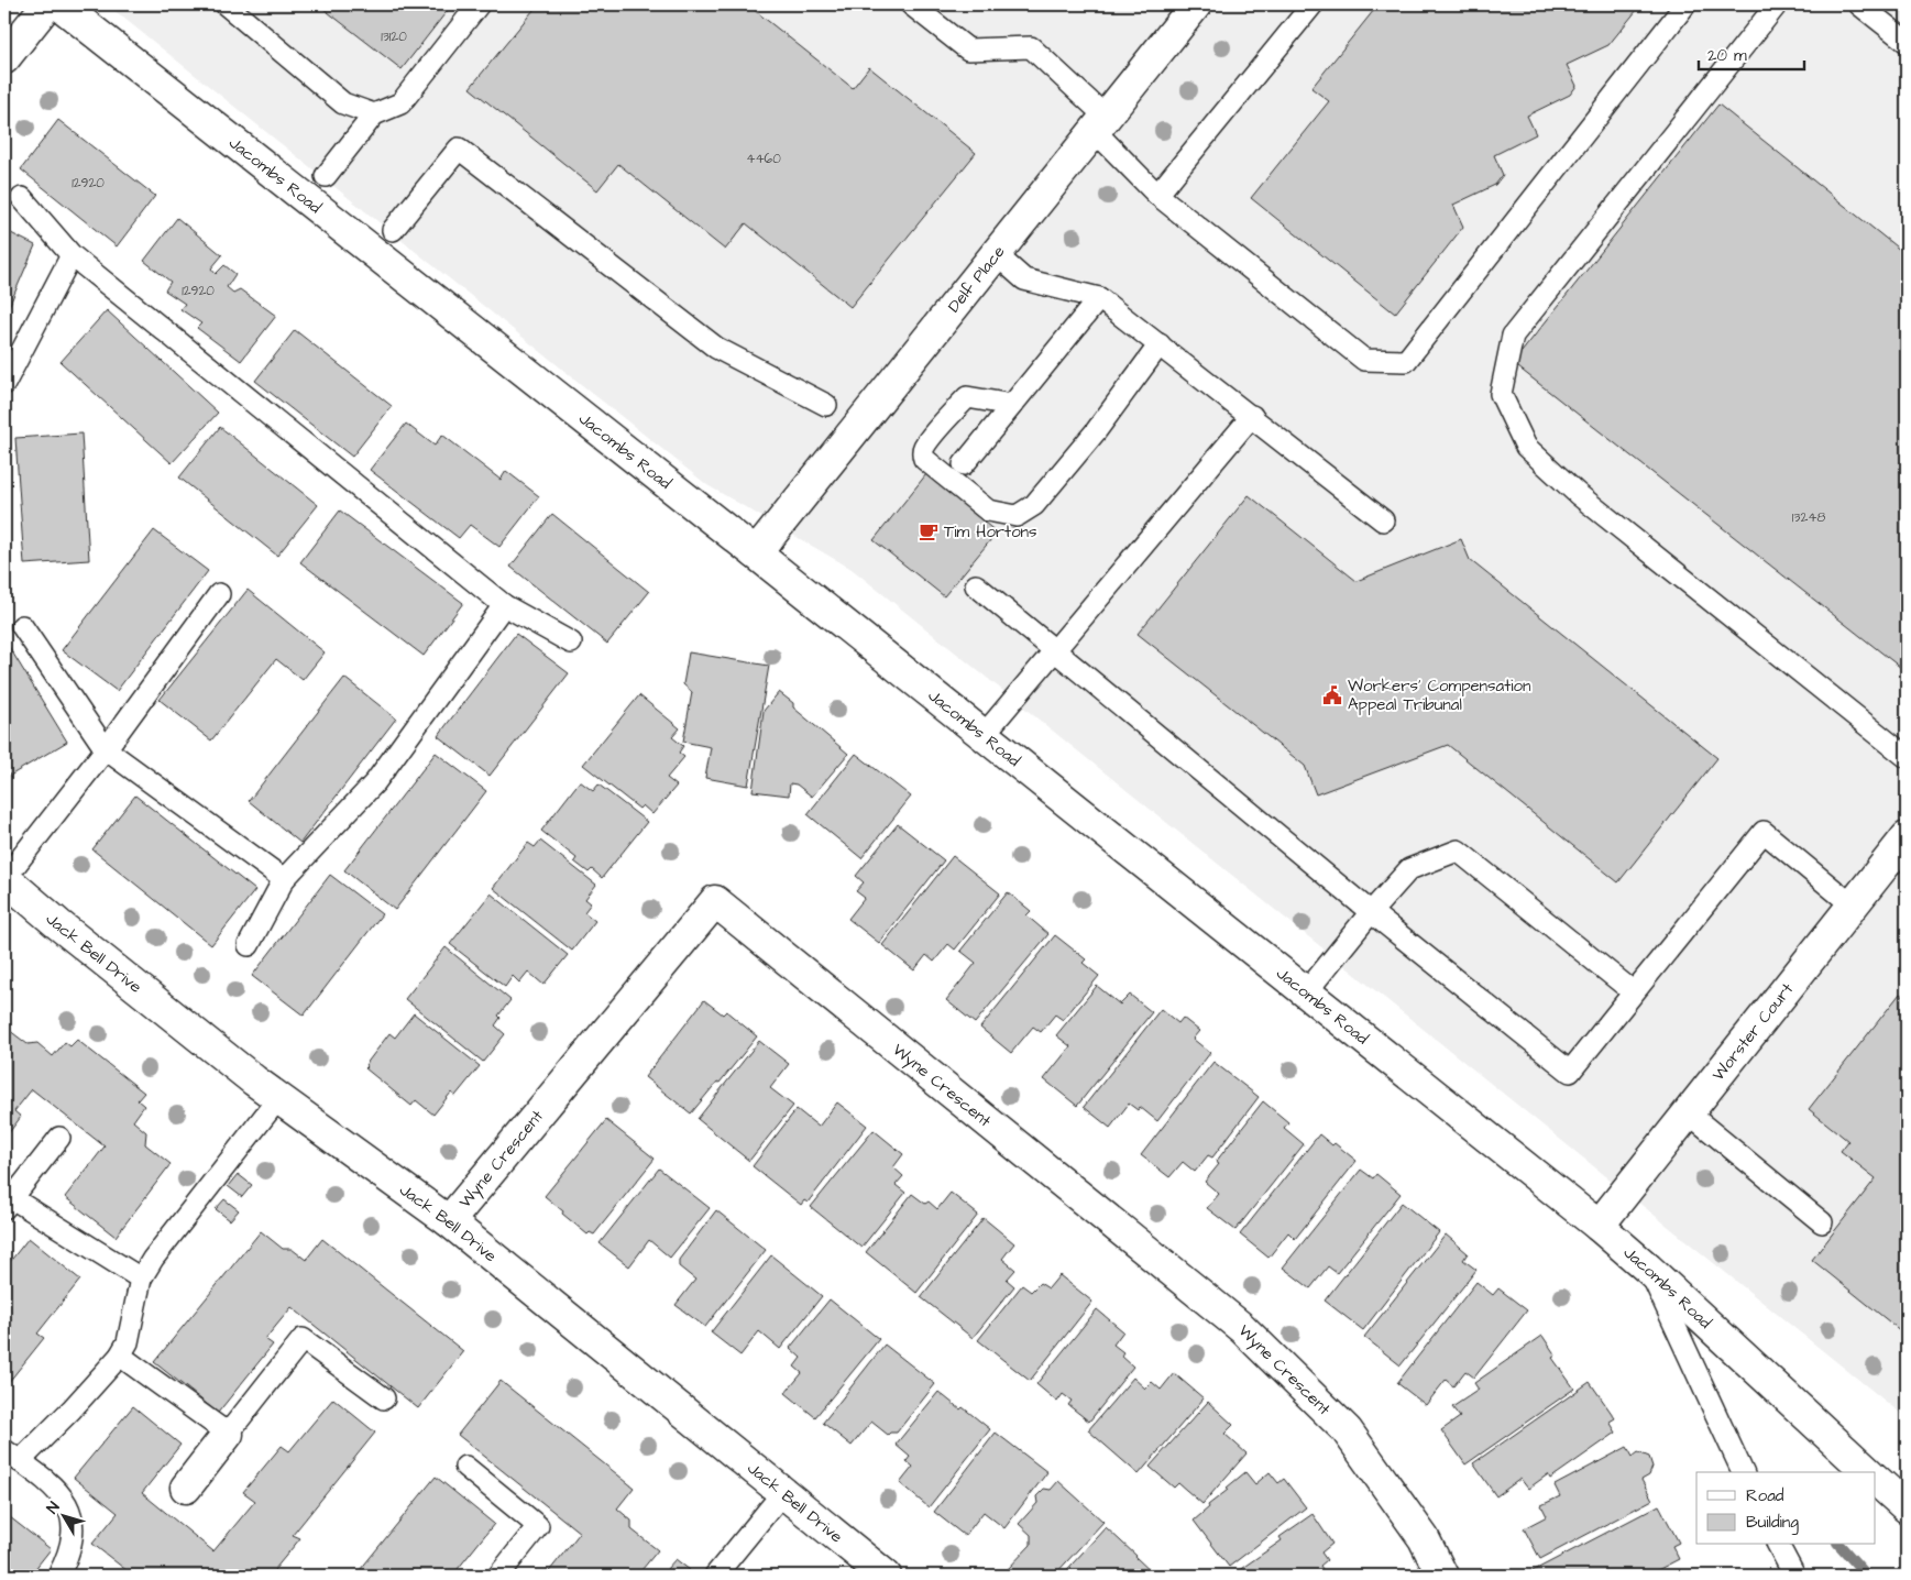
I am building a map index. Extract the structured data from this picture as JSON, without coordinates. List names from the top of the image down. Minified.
{"streets":{"street":["Jacombs Road","Delf Place","Jack Bell Drive","Worster Court","Wyne Crescent"]},"crossings":[["Jacombs Road","Delf Place"],["Jacombs Road","Worster Court"],["Jack Bell Drive","Wyne Crescent"]],"places":{"cafe":["Tim Hortons"],"public building":["Workers' Compensation Appeal Tribunal"]},"house_numbers":["13120","4460","12920","12920","13248"],"legend":["Road","Building"],"scale_bar":"20 m","north":"top left"}
